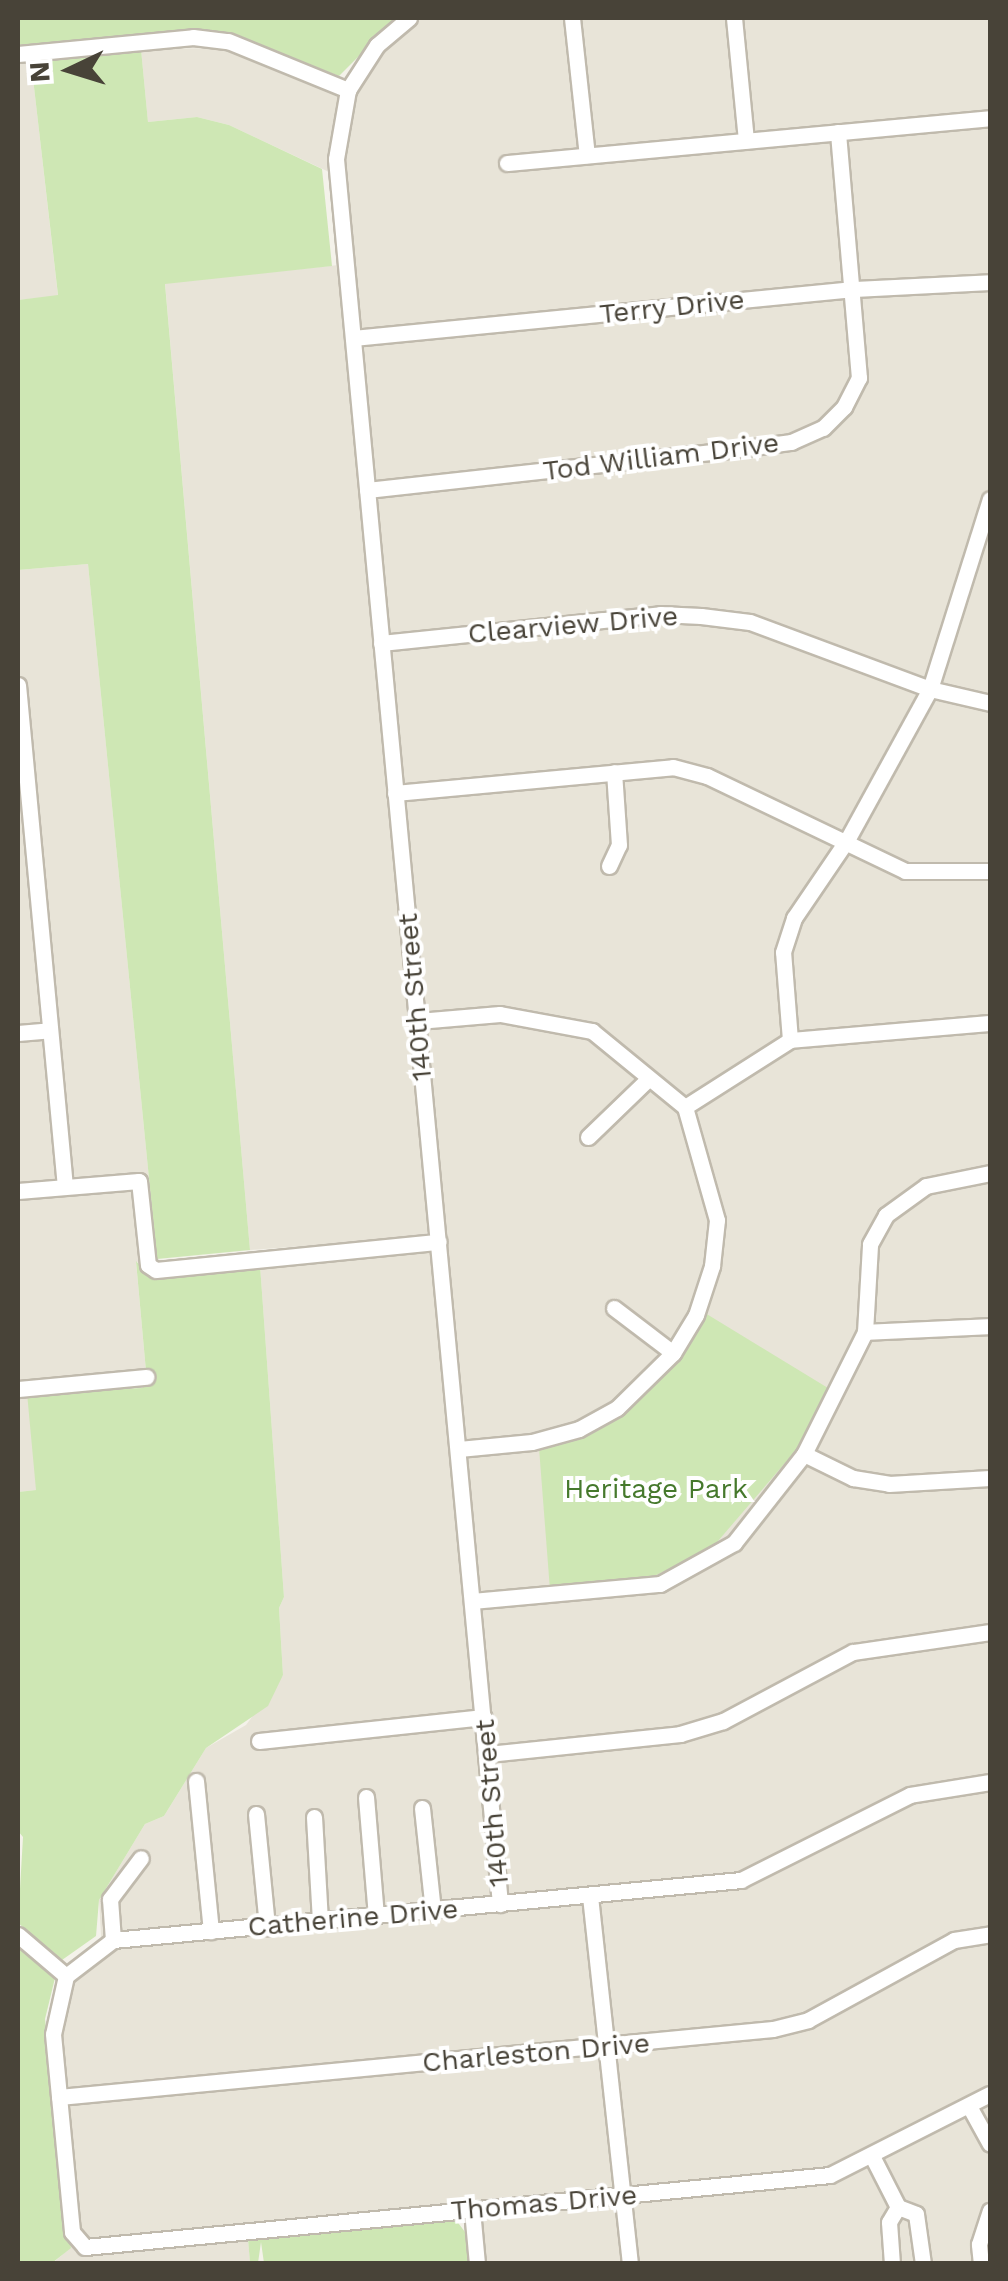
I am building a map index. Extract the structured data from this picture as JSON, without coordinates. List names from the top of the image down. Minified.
{"streets":{"street":["Terry Drive","Tod William Drive","Clearview Drive","140th Street","Catherine Drive","Charleston Drive","Thomas Drive"]},"crossings":[["Terry Drive","Tod William Drive"],["Terry Drive","140th Street"],["Tod William Drive","140th Street"],["Clearview Drive","140th Street"],["140th Street","Catherine Drive"],["Charleston Drive","Thomas Drive"]],"parks":["Heritage Park"],"north":"left"}
